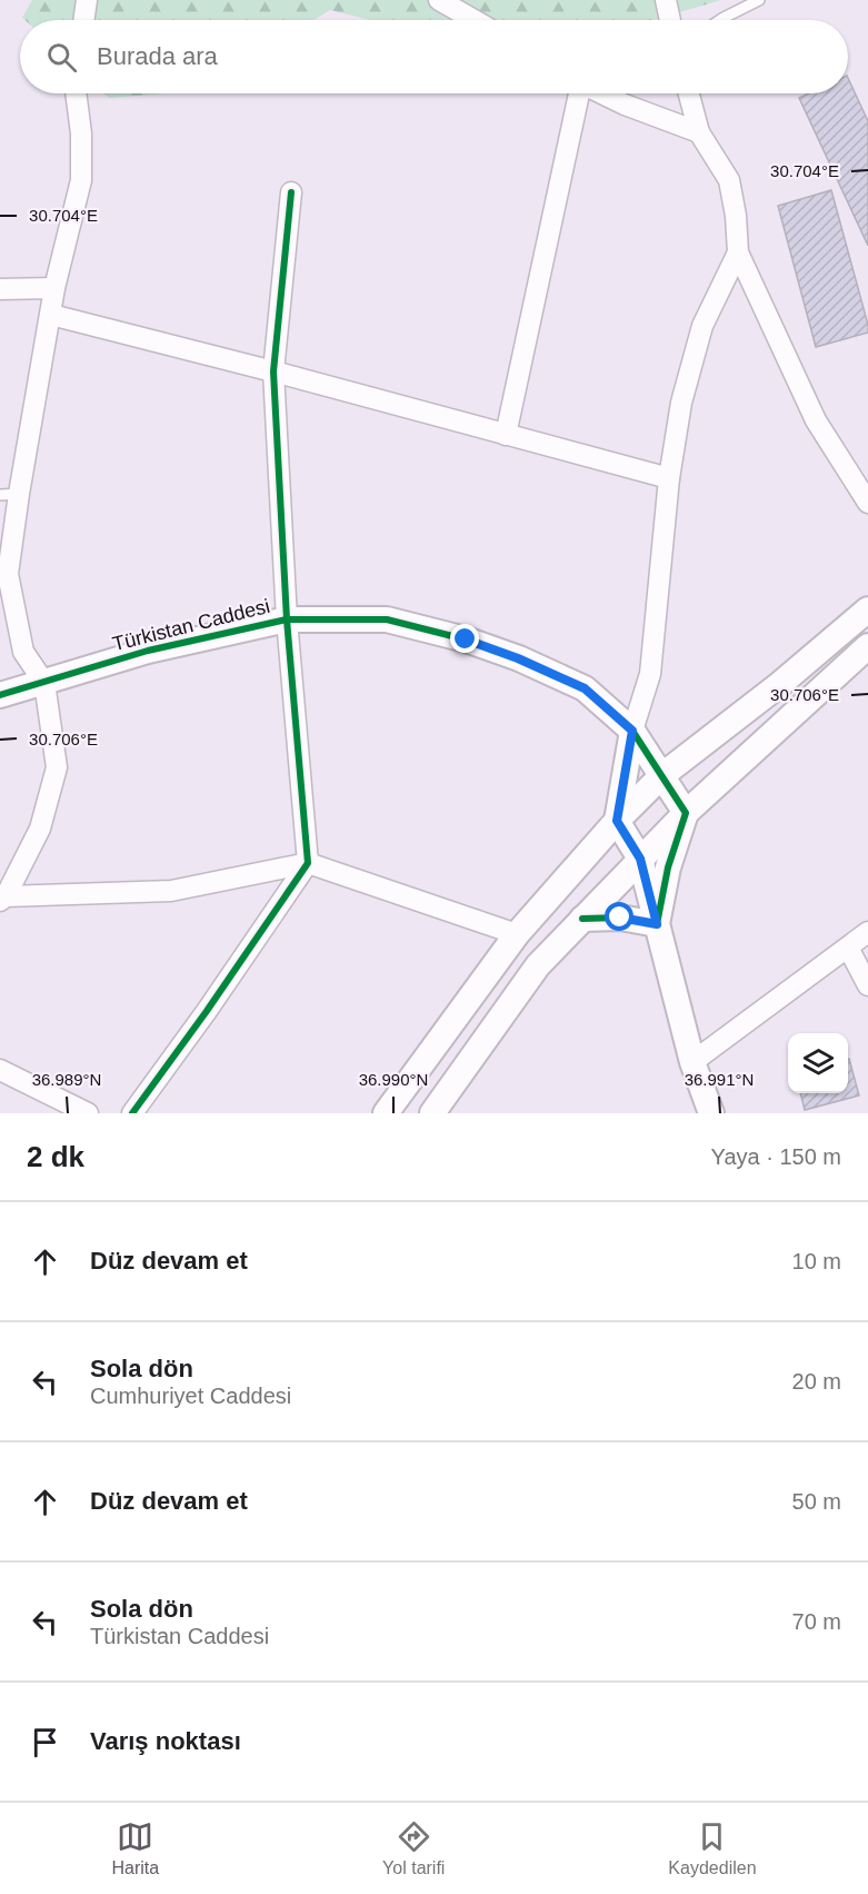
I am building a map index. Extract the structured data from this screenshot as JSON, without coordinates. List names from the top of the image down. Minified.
{"streets":{"street":["Türkistan Caddesi"]},"page":{"search":"Burada ara","heading":["2 dk","Yaya · 150 m"],"list":[["Düz devam et","10 m"],["Sola dön","Cumhuriyet Caddesi","20 m"],["Düz devam et","50 m"],["Sola dön","Türkistan Caddesi","70 m"],"Varış noktası"],"nav":["Harita","Yol tarifi","Kaydedilen"]},"coordinates":["30.704°E","30.706°E","36.989°N","36.990°N","36.991°N"]}
